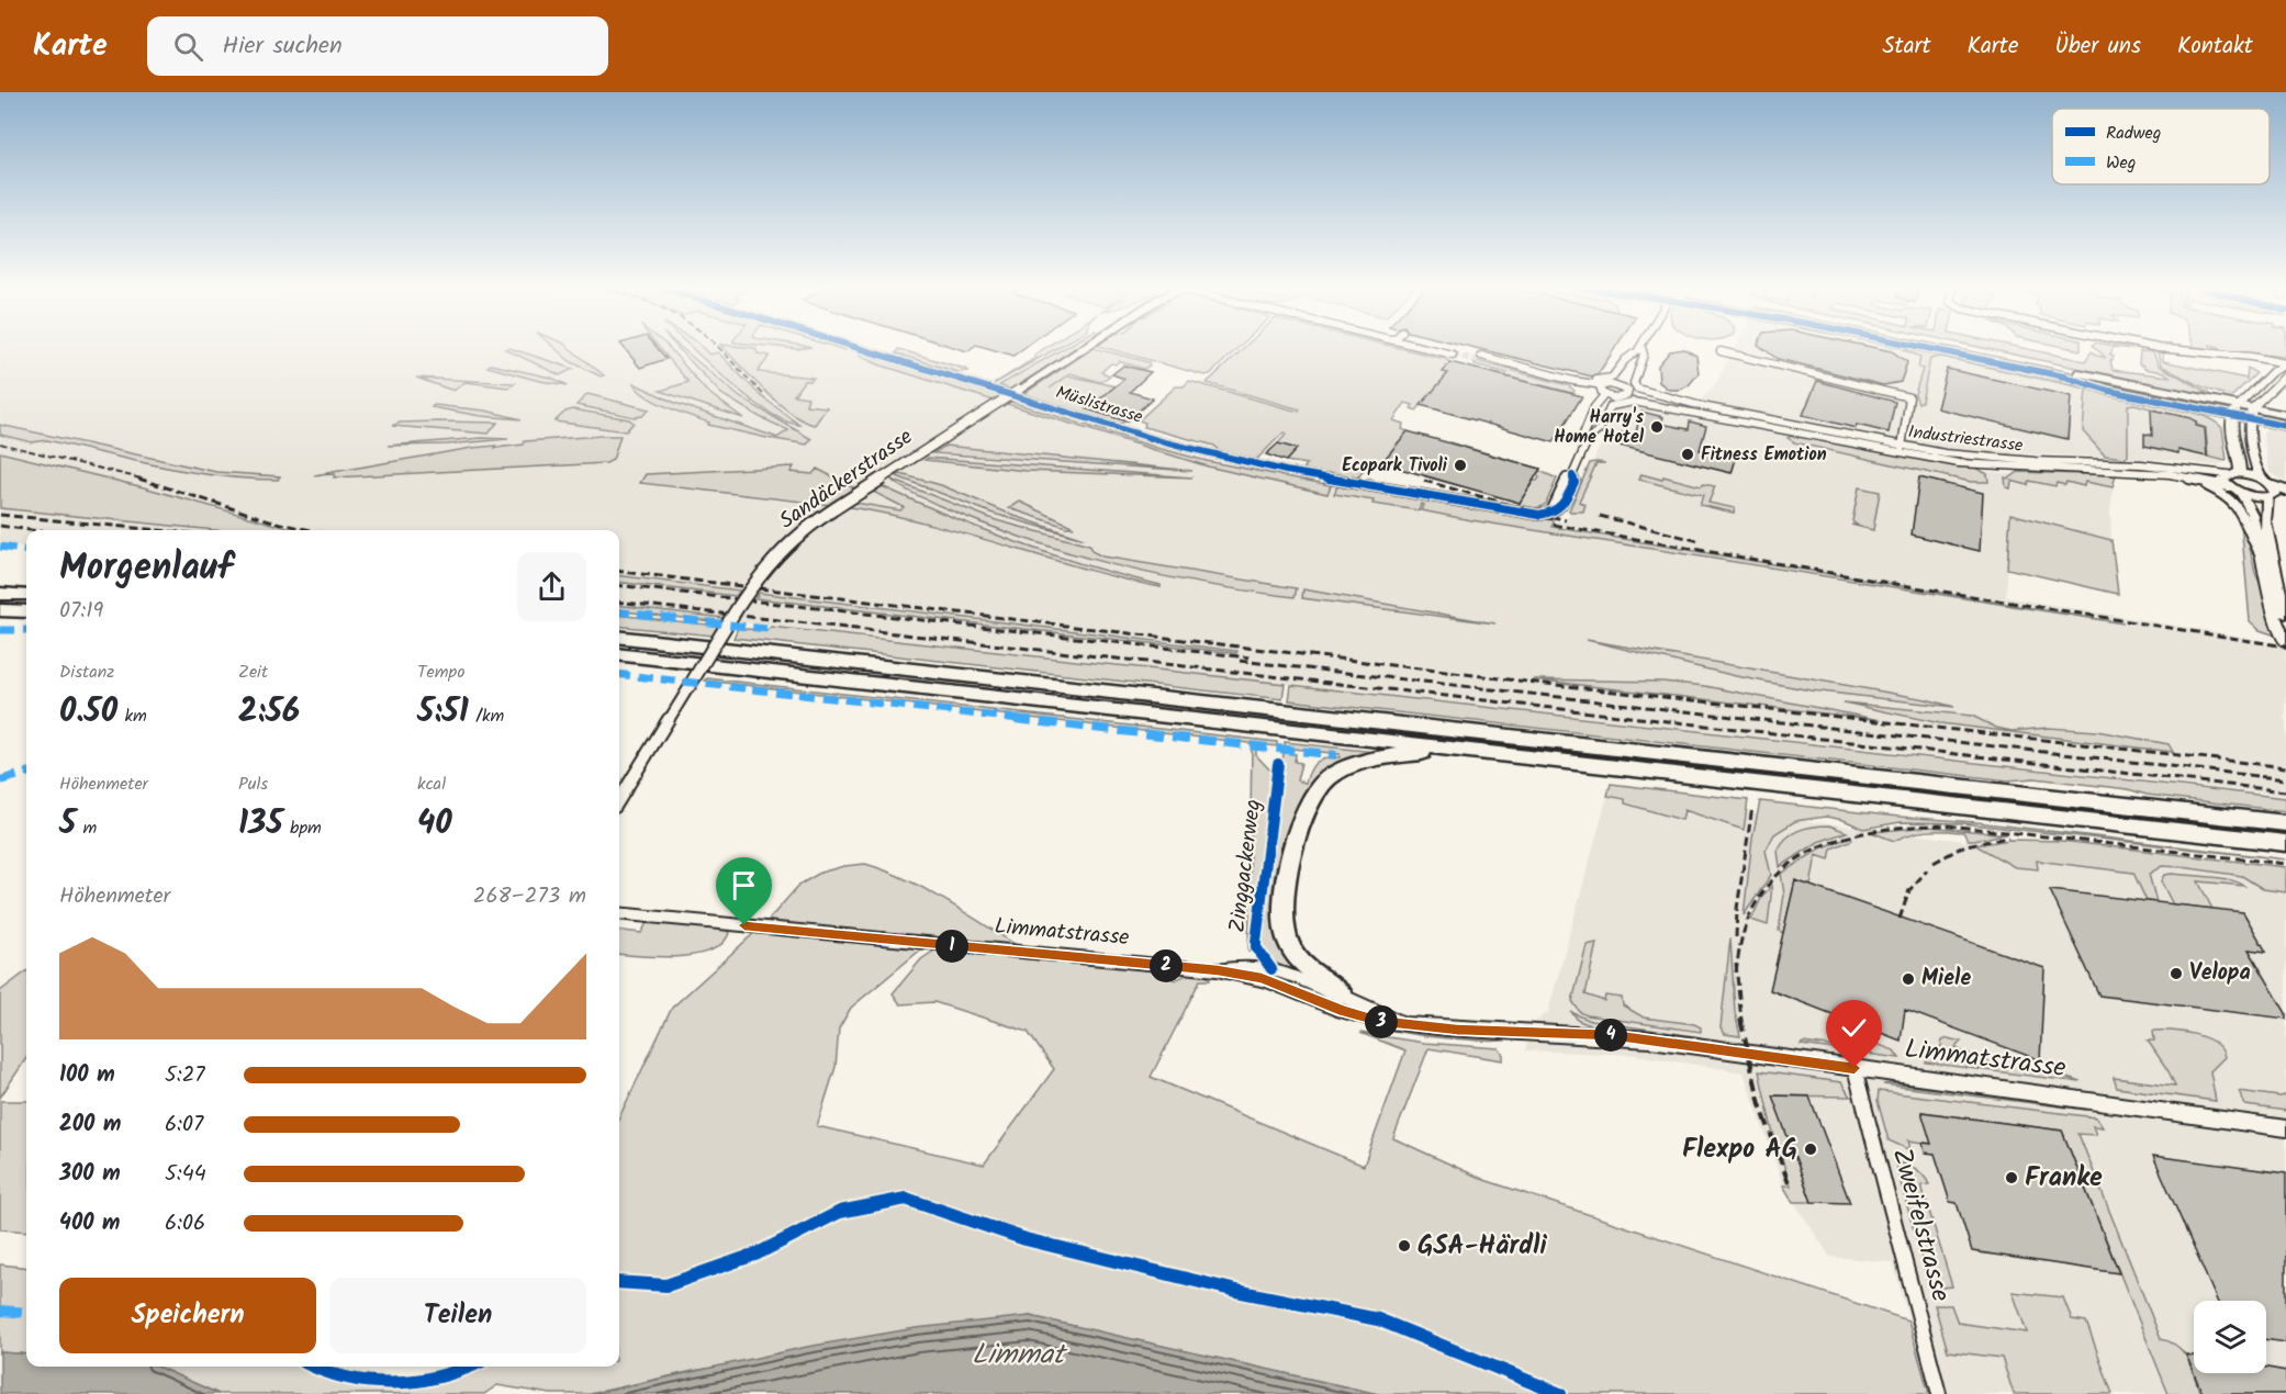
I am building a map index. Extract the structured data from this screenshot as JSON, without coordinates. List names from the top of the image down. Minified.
{"streets":{"main road":["Sandäckerstrasse","Limmatstrasse"],"street":["Müslistrasse","Industriestrasse","Zweifelstrasse"],"cycle path":["Zinggackerweg"]},"crossings":[["Limmatstrasse","Zweifelstrasse"]],"water":["Limmat"],"places":["Harry's Home Hotel","Fitness Emotion","Ecopark Tivoli","Velopa","Miele","Flexpo AG","Franke","GSA-Härdli"],"legend":["Radweg","Weg"],"page":{"header":"Karte","search":"Hier suchen","nav":["Start","Karte","Über uns","Kontakt"],"heading":["Morgenlauf","07:19"],"stats":[["Distanz","0.50 km"],["Zeit","2:56"],["Tempo","5:51 /km"],["Höhenmeter","5 m"],["Puls","135 bpm"],["kcal","40"]],"chart":["Höhenmeter","268–273 m"],"pins":["1","2","3","4"],"list":[{"name":"100 m","note":"5:27"},{"name":"200 m","note":"6:07"},{"name":"300 m","note":"5:44"},{"name":"400 m","note":"6:06"}],"buttons":["Speichern","Teilen"]}}
